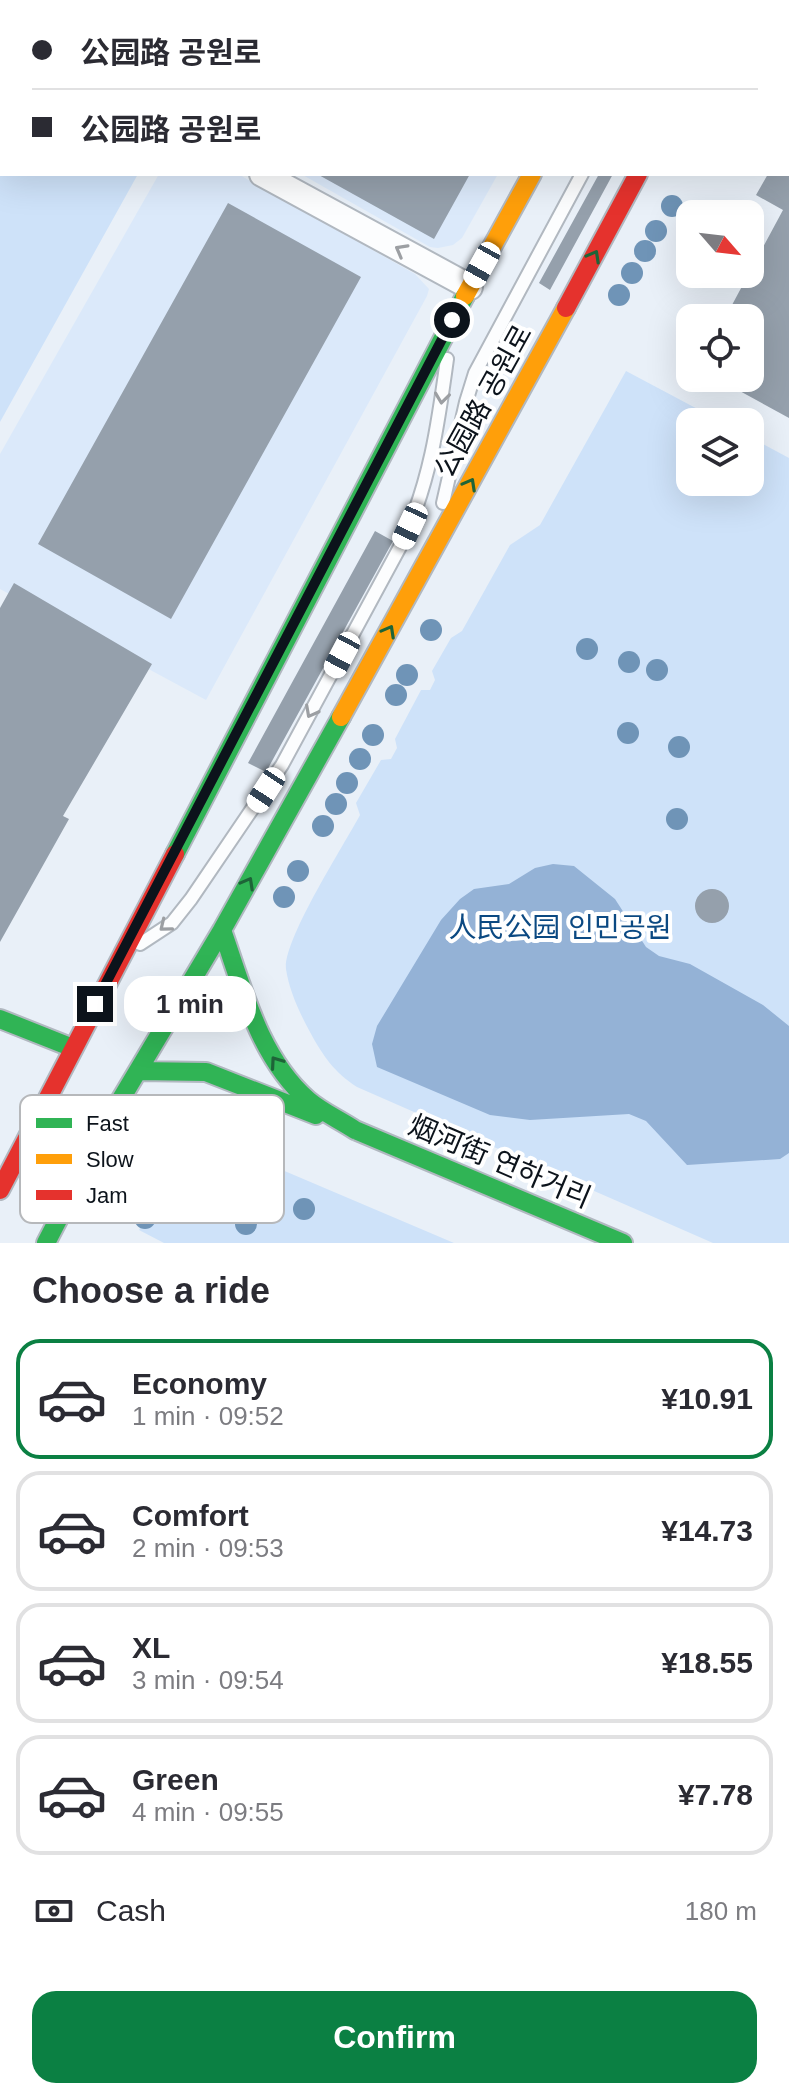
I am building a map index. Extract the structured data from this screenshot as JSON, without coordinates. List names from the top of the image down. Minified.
{"streets":{"main road":["公园路 공원로","烟河街 연하거리"]},"parks":["人民公园 인민공원"],"legend":["Fast","Slow","Jam"],"north":"bottom right","page":{"banner":["公园路 공원로","公园路 공원로"],"bubble":"1 min","heading":"Choose a ride","list":[{"name":"Economy","note":"1 min · 09:52","value":"¥10.91"},{"name":"Comfort","note":"2 min · 09:53","value":"¥14.73"},{"name":"XL","note":"3 min · 09:54","value":"¥18.55"},{"name":"Green","note":"4 min · 09:55","value":"¥7.78"}],"pay":["Cash","180 m"],"buttons":"Confirm"}}
